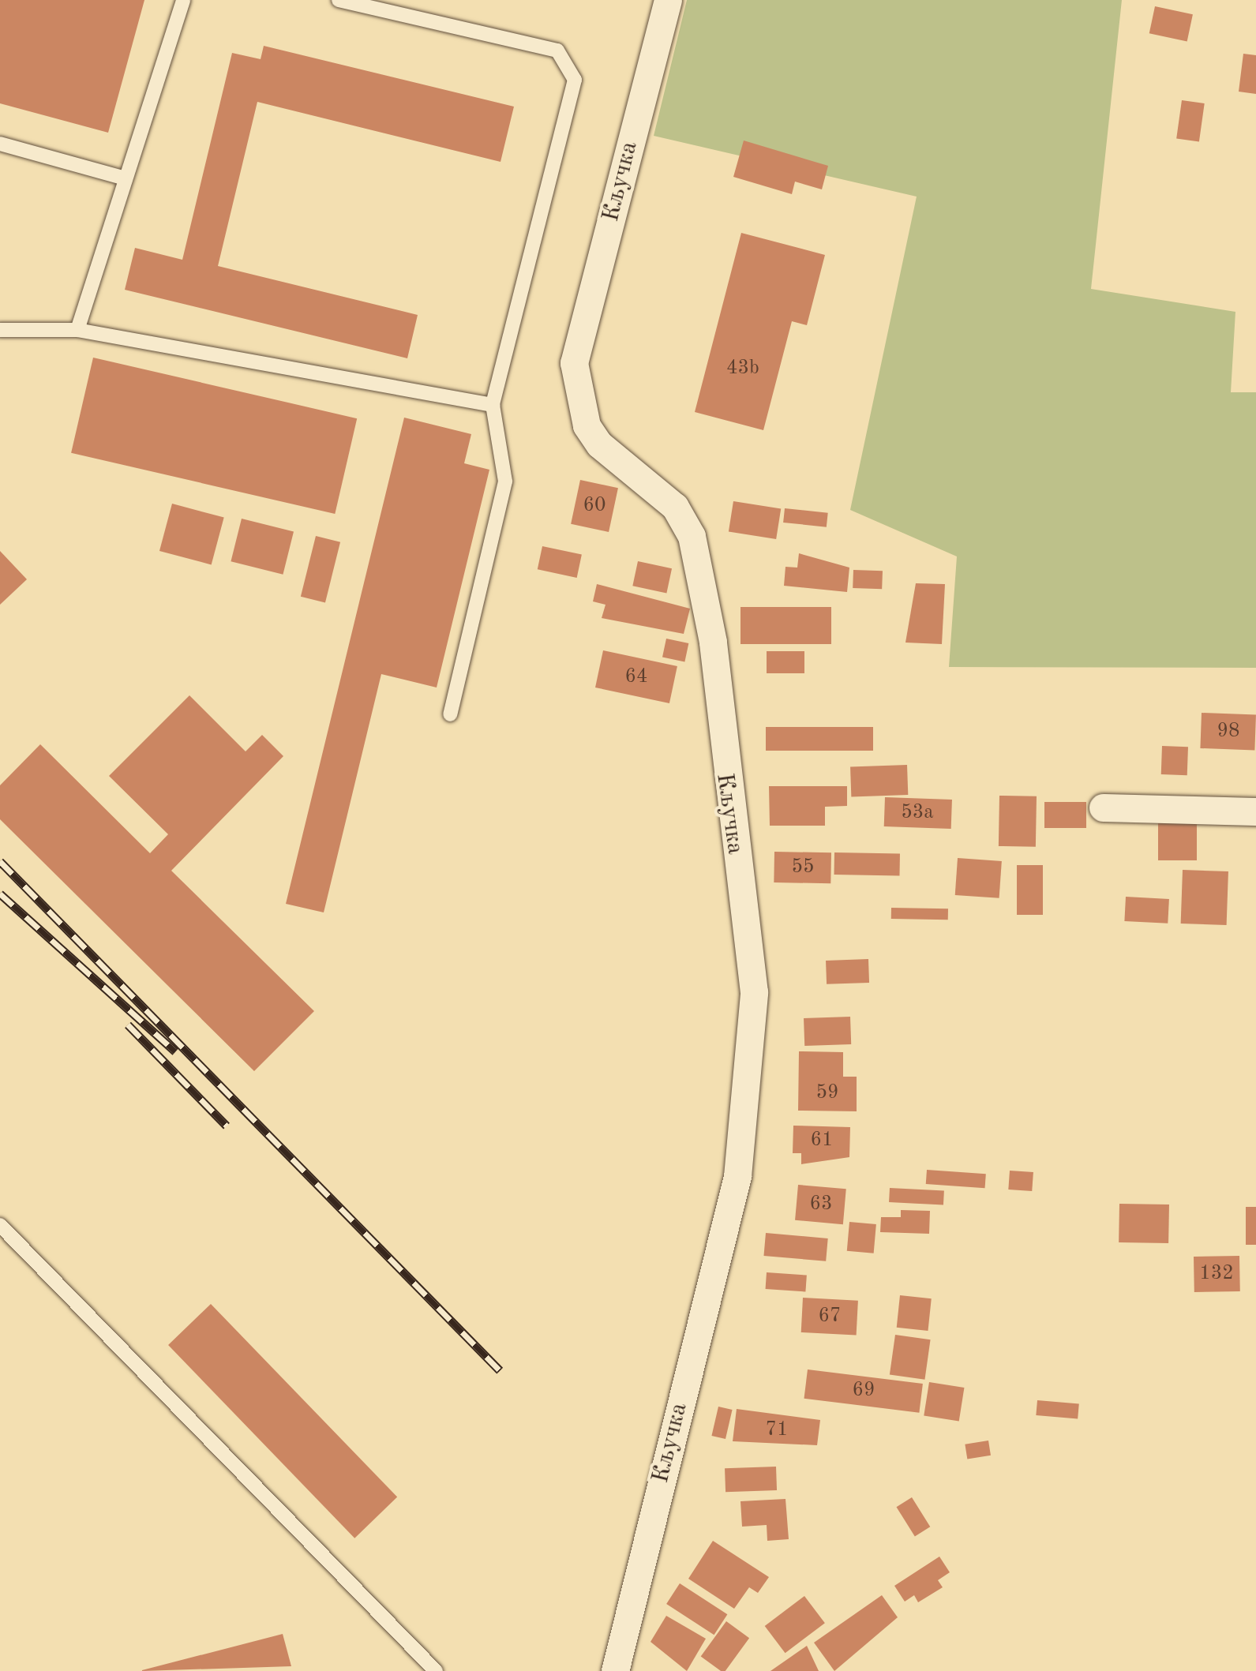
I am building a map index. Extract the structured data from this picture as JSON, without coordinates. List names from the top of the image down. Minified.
{"streets":{"street":["Кључка"]},"house_numbers":["43b","60","64","98","53a","55","59","61","63","132","67","69","71"]}
